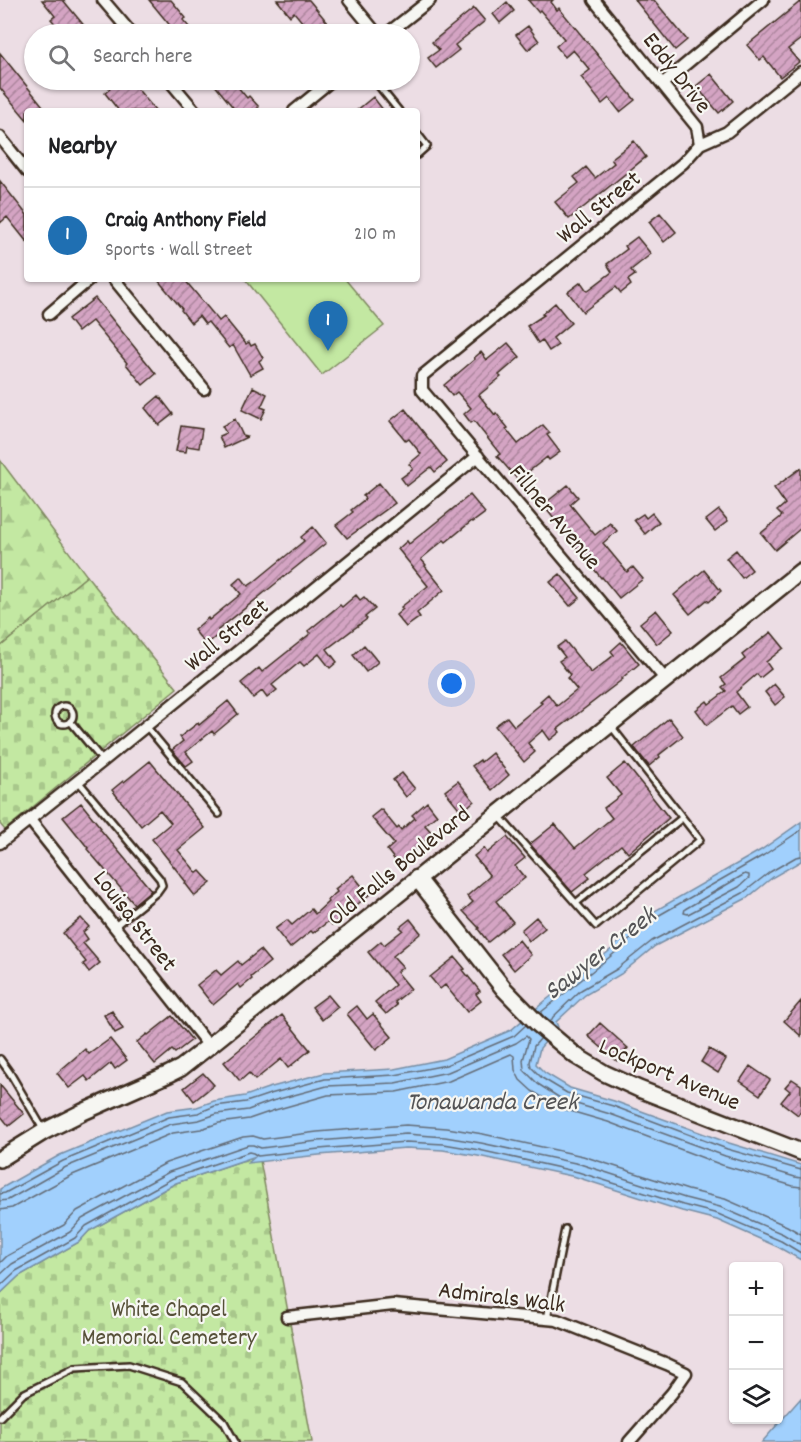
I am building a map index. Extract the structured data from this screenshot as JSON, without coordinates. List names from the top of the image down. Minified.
{"streets":{"street":["Eddy Drive","Wall Street","Fillner Avenue","Old Falls Boulevard","Louisa Street","Lockport Avenue","Admirals Walk"]},"crossings":[["Eddy Drive","Wall Street"],["Wall Street","Fillner Avenue"],["Wall Street","Louisa Street"],["Fillner Avenue","Old Falls Boulevard"],["Old Falls Boulevard","Louisa Street"],["Old Falls Boulevard","Lockport Avenue"]],"water":["Sawyer Creek","Tonawanda Creek"],"parks":["White Chapel Memorial Cemetery"],"page":{"search":"Search here","heading":"Nearby","list":[{"mark":"1","name":"Craig Anthony Field","note":"Sports · Wall Street","value":"210 m"}],"pins":"1","map_buttons":["+","−"]}}
